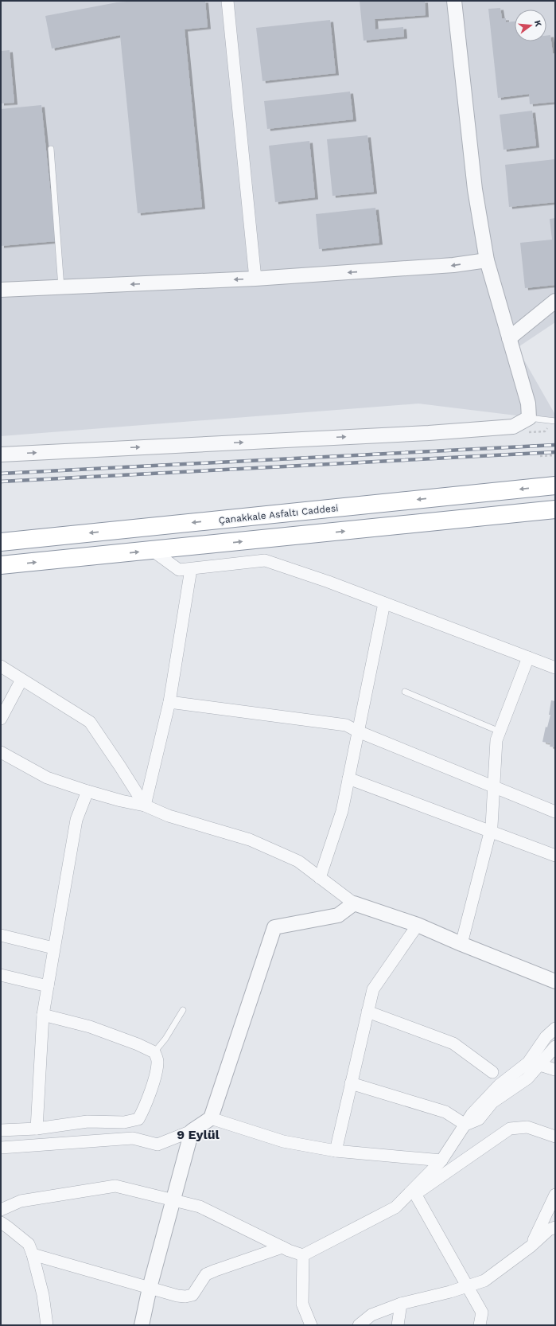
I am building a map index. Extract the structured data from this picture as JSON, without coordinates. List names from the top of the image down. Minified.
{"streets":{"highway":["Çanakkale Asfaltı Caddesi"]},"districts":["9 Eylül"],"north":"right"}
